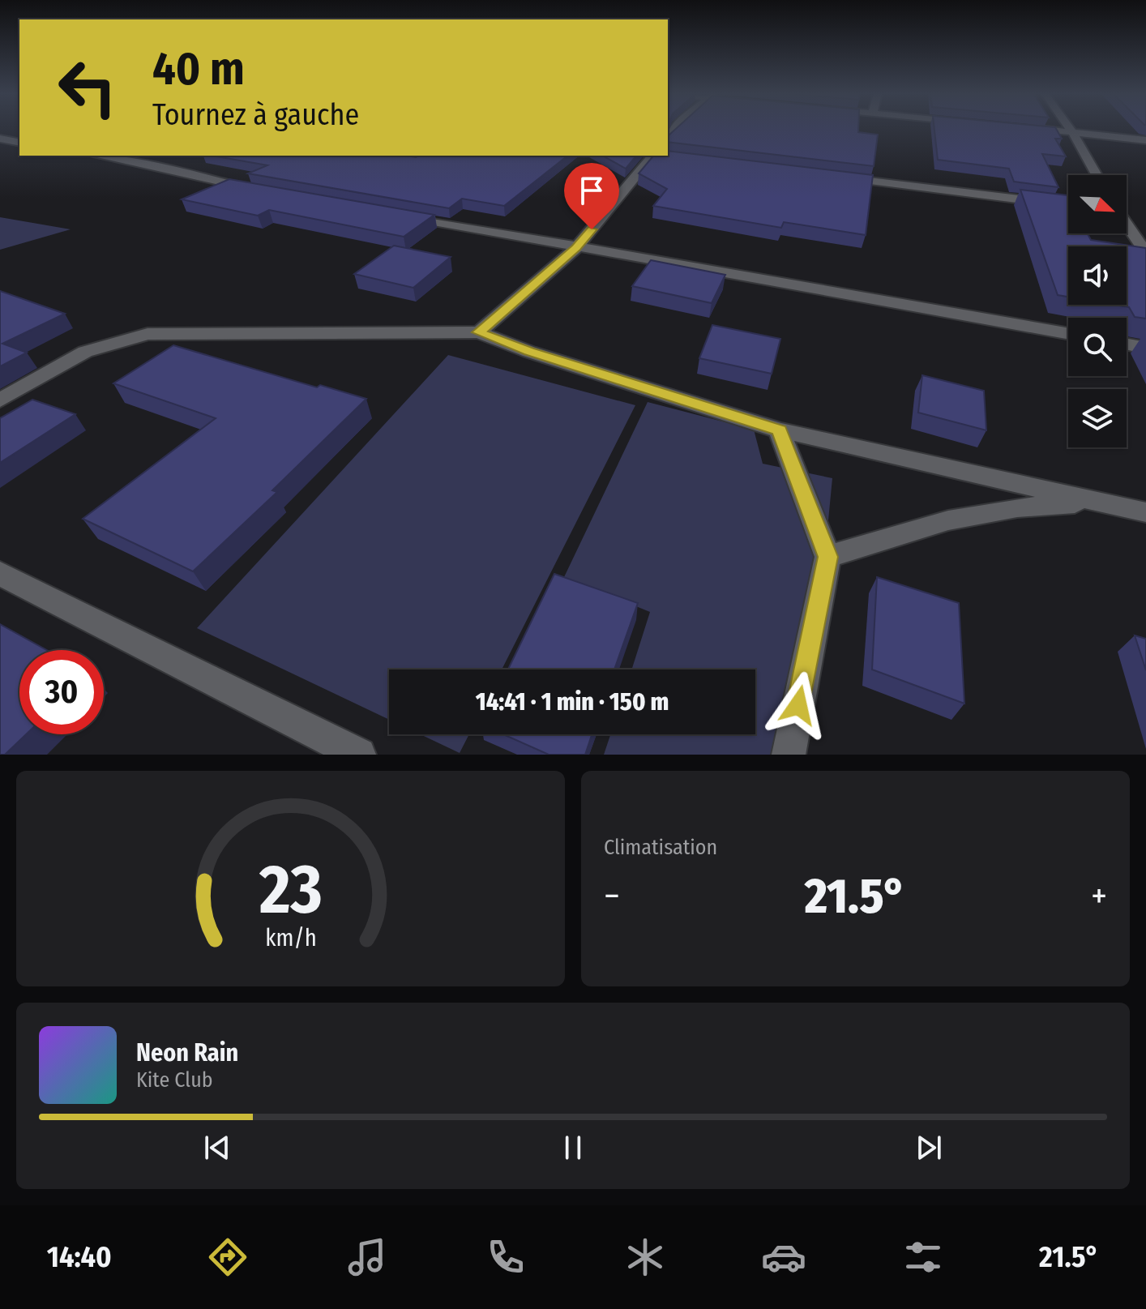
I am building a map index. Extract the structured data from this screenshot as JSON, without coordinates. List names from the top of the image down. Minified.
{"north":"bottom right","page":{"turn":["40 m","Tournez à gauche"],"limit":"30","trip":"14:41 · 1 min · 150 m","tile":"Climatisation","heat":["−","21.5°","+"],"song":["Neon Rain","Kite Club"],"tabs":["14:40","21.5°"],"gauge":["23","km/h"]}}
